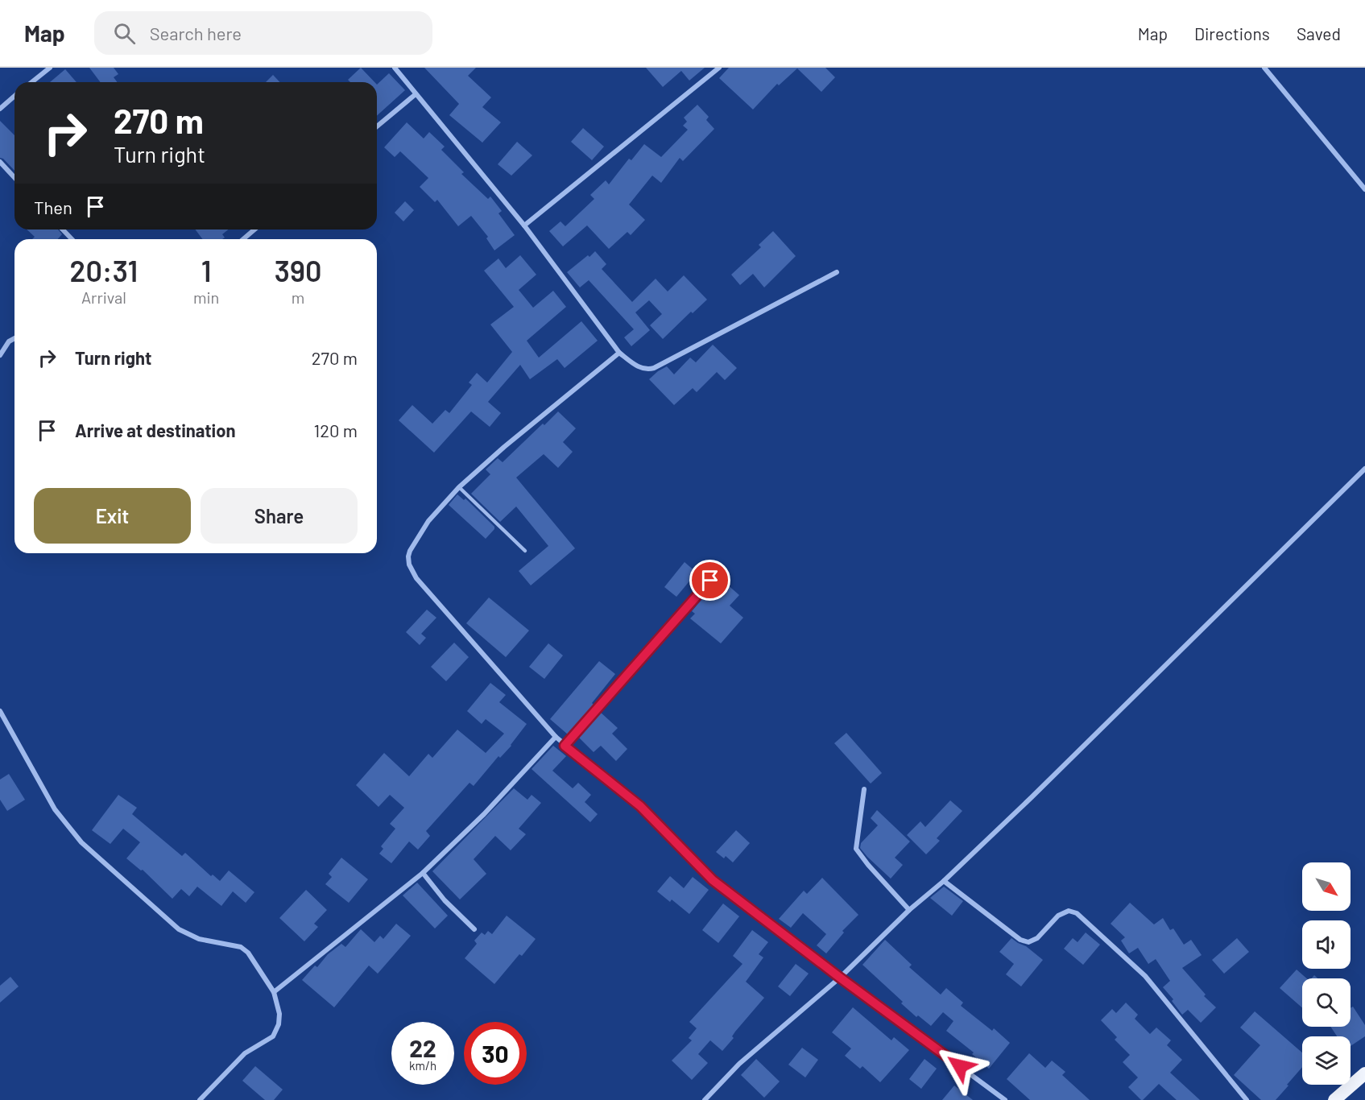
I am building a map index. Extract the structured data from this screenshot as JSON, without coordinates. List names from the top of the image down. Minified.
{"north":"bottom right","page":{"header":"Map","search":"Search here","nav":["Map","Directions","Saved"],"turn":["270 m","Turn right"],"then":"Then","eta":["20:31","Arrival","1","min","390","m"],"list":[{"name":"Turn right","value":"270 m"},{"name":"Arrive at destination","value":"120 m"}],"buttons":["Exit","Share"],"speed":"22 km/h","limit":"30"}}
